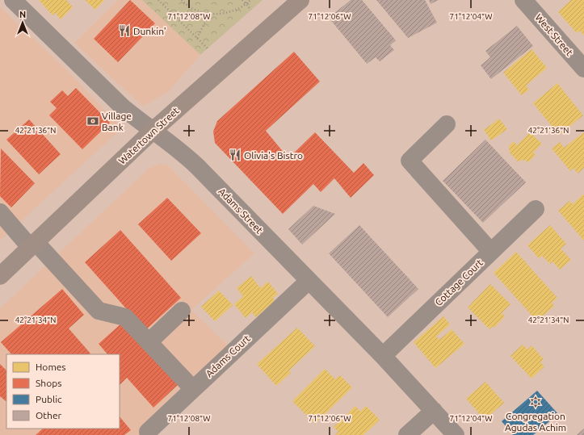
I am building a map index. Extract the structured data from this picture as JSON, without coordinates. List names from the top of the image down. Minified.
{"streets":{"main road":["Watertown Street"],"street":["West Street","Adams Street","Cottage Court","Adams Court"]},"crossings":[["Watertown Street","Adams Street"],["Adams Street","Cottage Court"],["Adams Street","Adams Court"]],"places":{"restaurant":["Dunkin'","Olivia's Bistro"],"bank":["Village Bank"],"synagogue":["Congregation Agudas Achim"]},"legend":["Homes","Shops","Public","Other"],"north":"top","coordinates":["71°12'08\"W","71°12'06\"W","71°12'04\"W","42°21'36\"N","42°21'34\"N"]}
